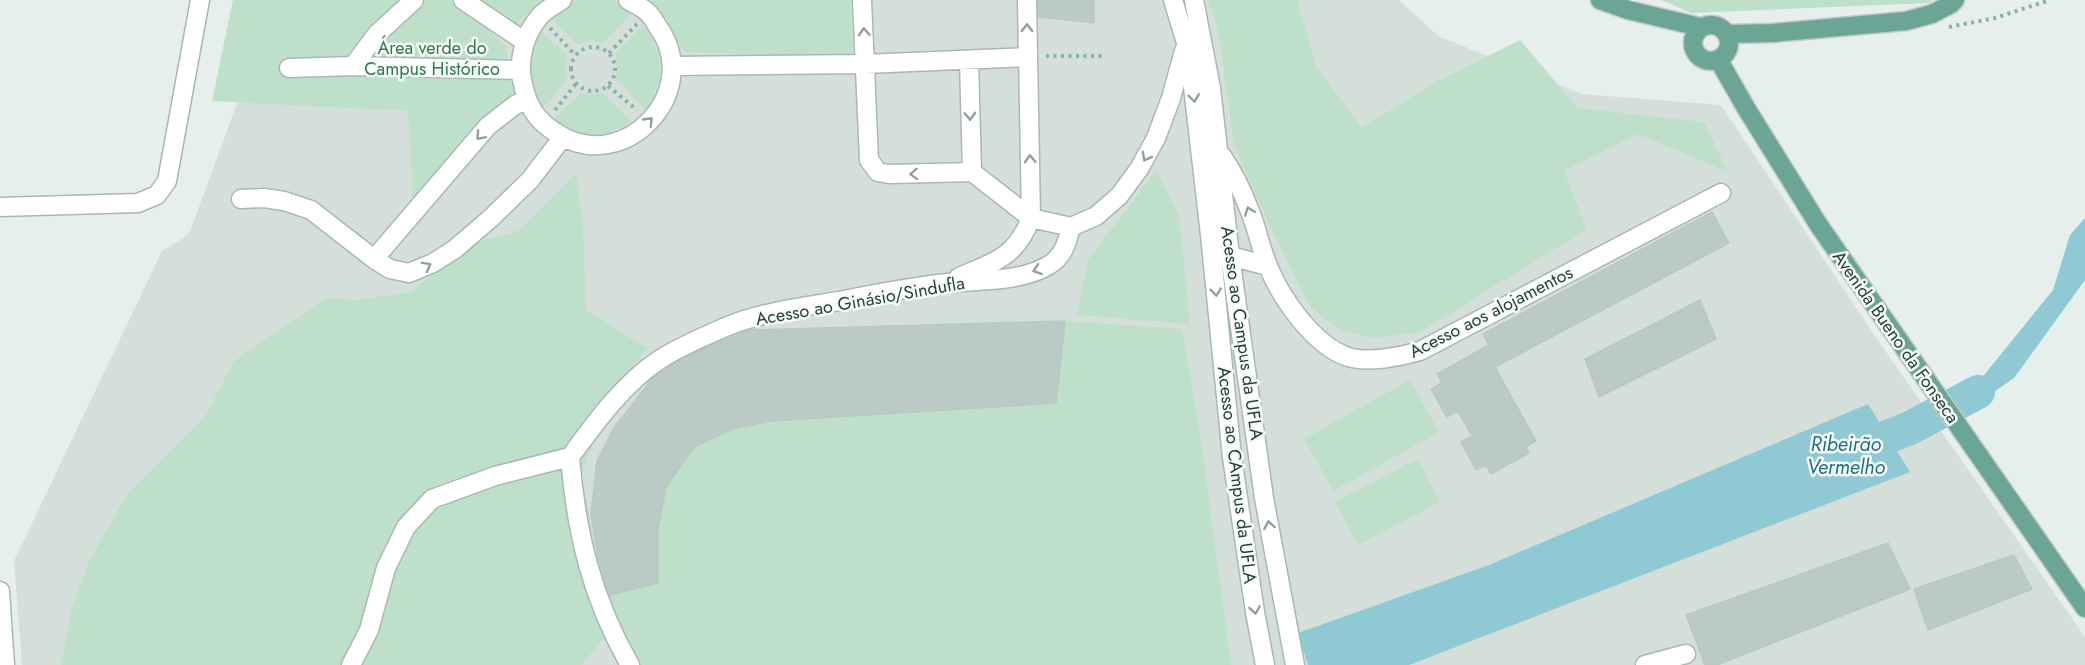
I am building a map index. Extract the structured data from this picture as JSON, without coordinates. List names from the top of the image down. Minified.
{"streets":{"main road":["Avenida Bueno da Fonseca"],"street":["Acesso ao Ginásio/Sindufla","Acesso aos alojamentos","Acesso ao Campus da UFLA","Acesso ao CAmpus da UFLA"]},"crossings":[["Acesso aos alojamentos","Acesso ao Campus da UFLA"]],"one_way":["Acesso ao Campus da UFLA","Acesso ao CAmpus da UFLA"],"water":["Ribeirão Vermelho"],"parks":["Área verde do Campus Histórico"]}
